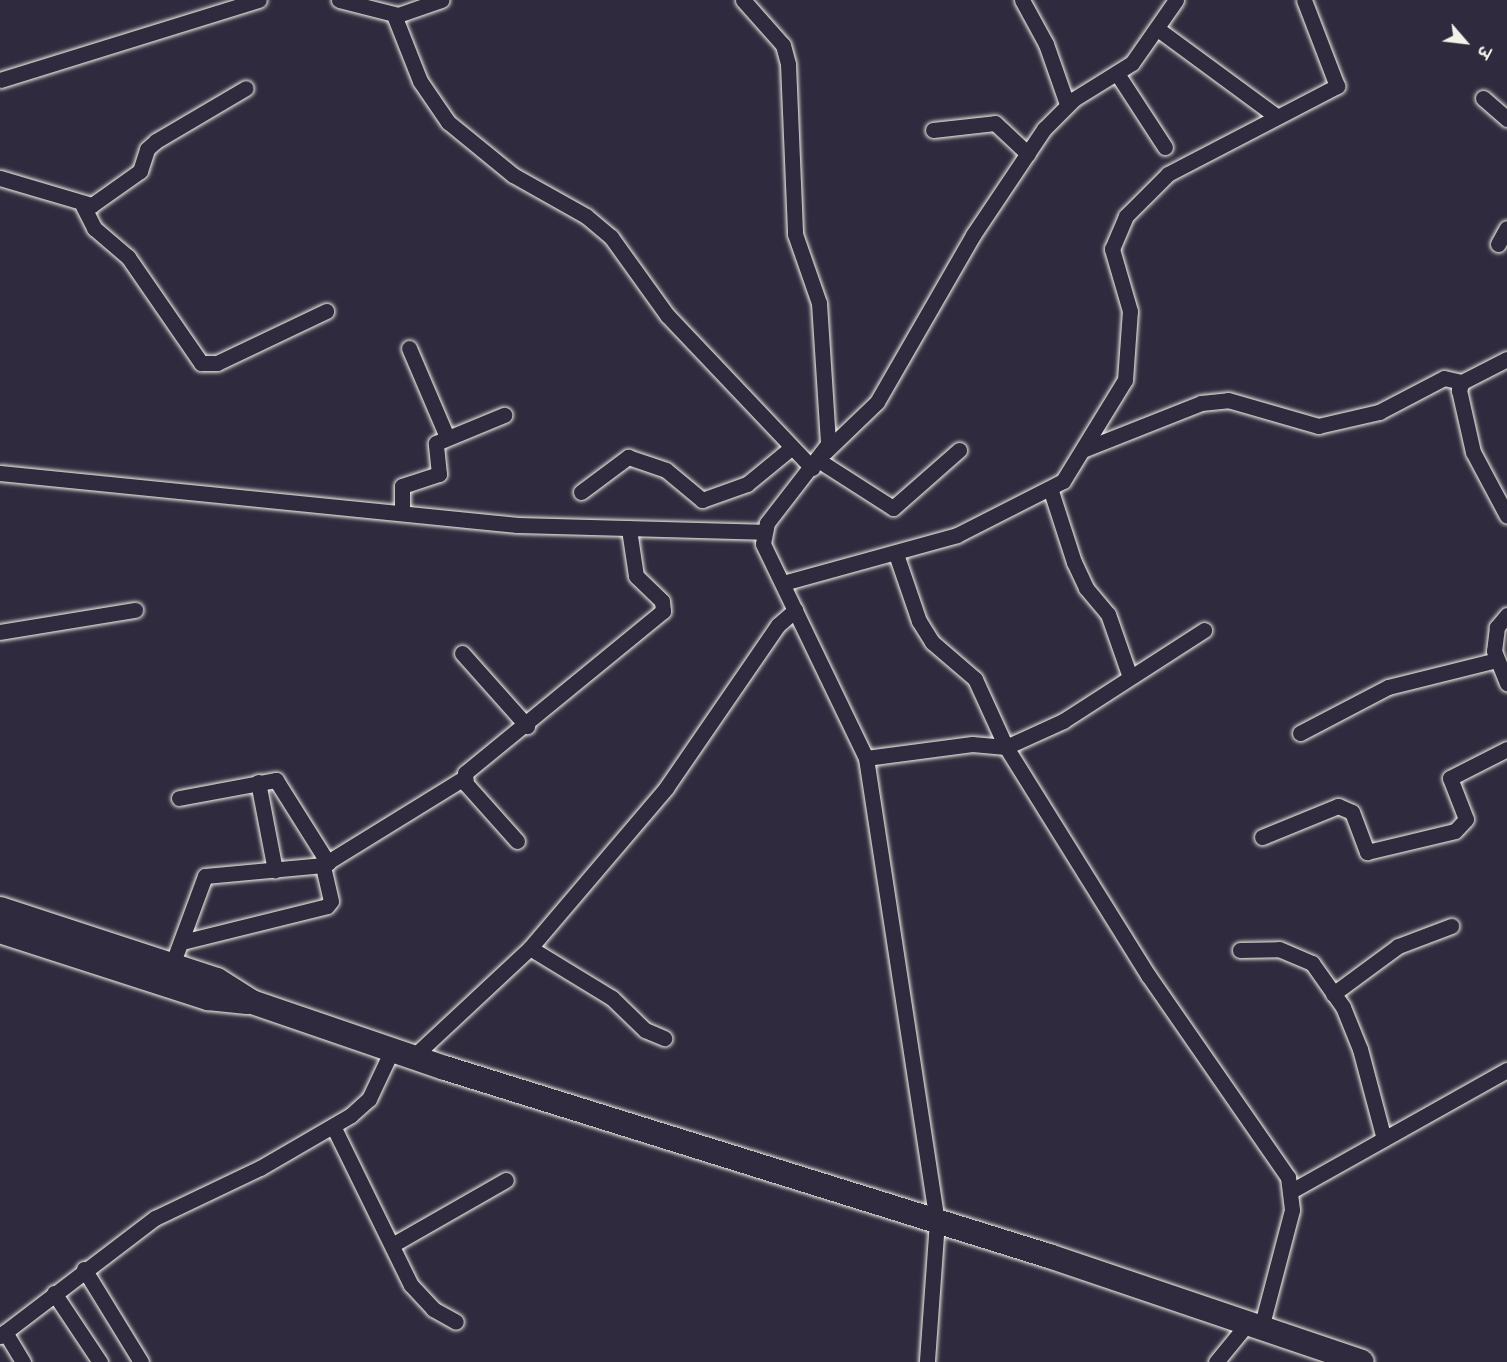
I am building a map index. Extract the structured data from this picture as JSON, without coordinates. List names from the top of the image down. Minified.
{"north":"bottom right"}
